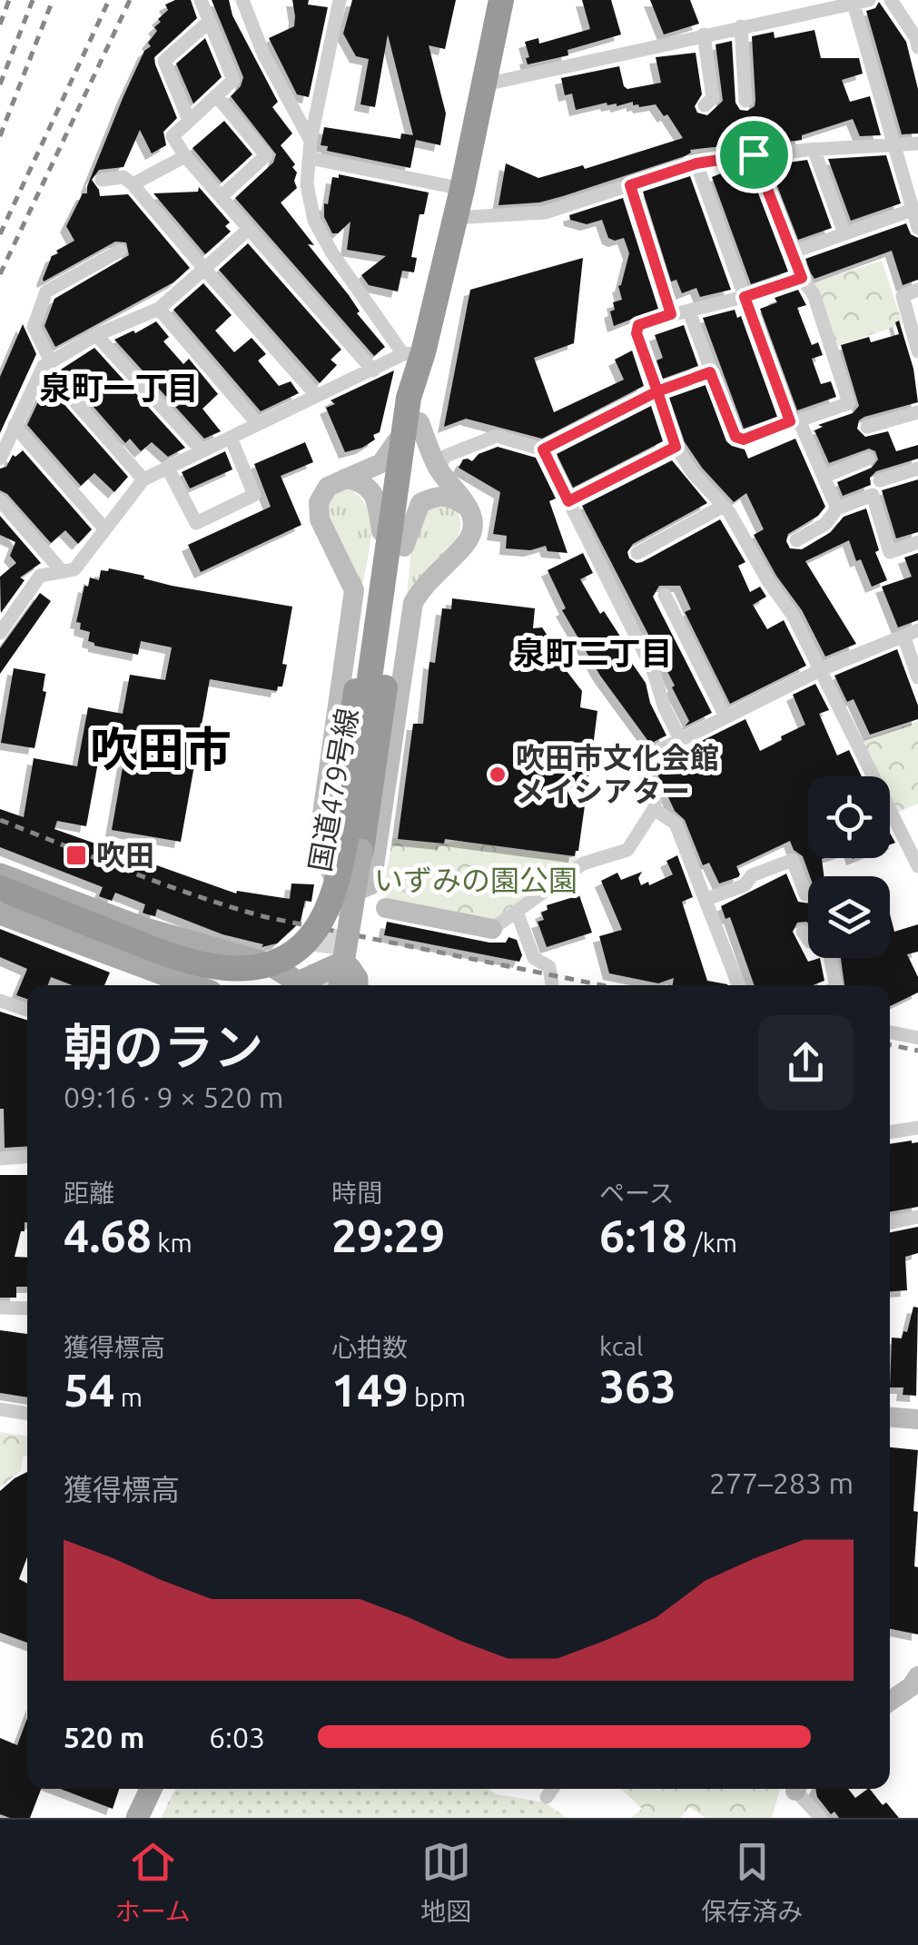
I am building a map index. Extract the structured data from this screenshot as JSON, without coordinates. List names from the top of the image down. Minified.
{"streets":{"highway":["国道479号線"]},"districts":["泉町一丁目","泉町二丁目","吹田市"],"parks":["いずみの園公園"],"places":{"other":["吹田市文化会館 メイシアター"],"transit":["吹田"]},"page":{"heading":["朝のラン","09:16 · 9 × 520 m"],"stats":[["距離","4.68 km"],["時間","29:29"],["ペース","6:18 /km"],["獲得標高","54 m"],["心拍数","149 bpm"],["kcal","363"]],"chart":["獲得標高","277–283 m"],"list":[{"name":"520 m","note":"6:03"}],"tabs":["ホーム","地図","保存済み"]}}
